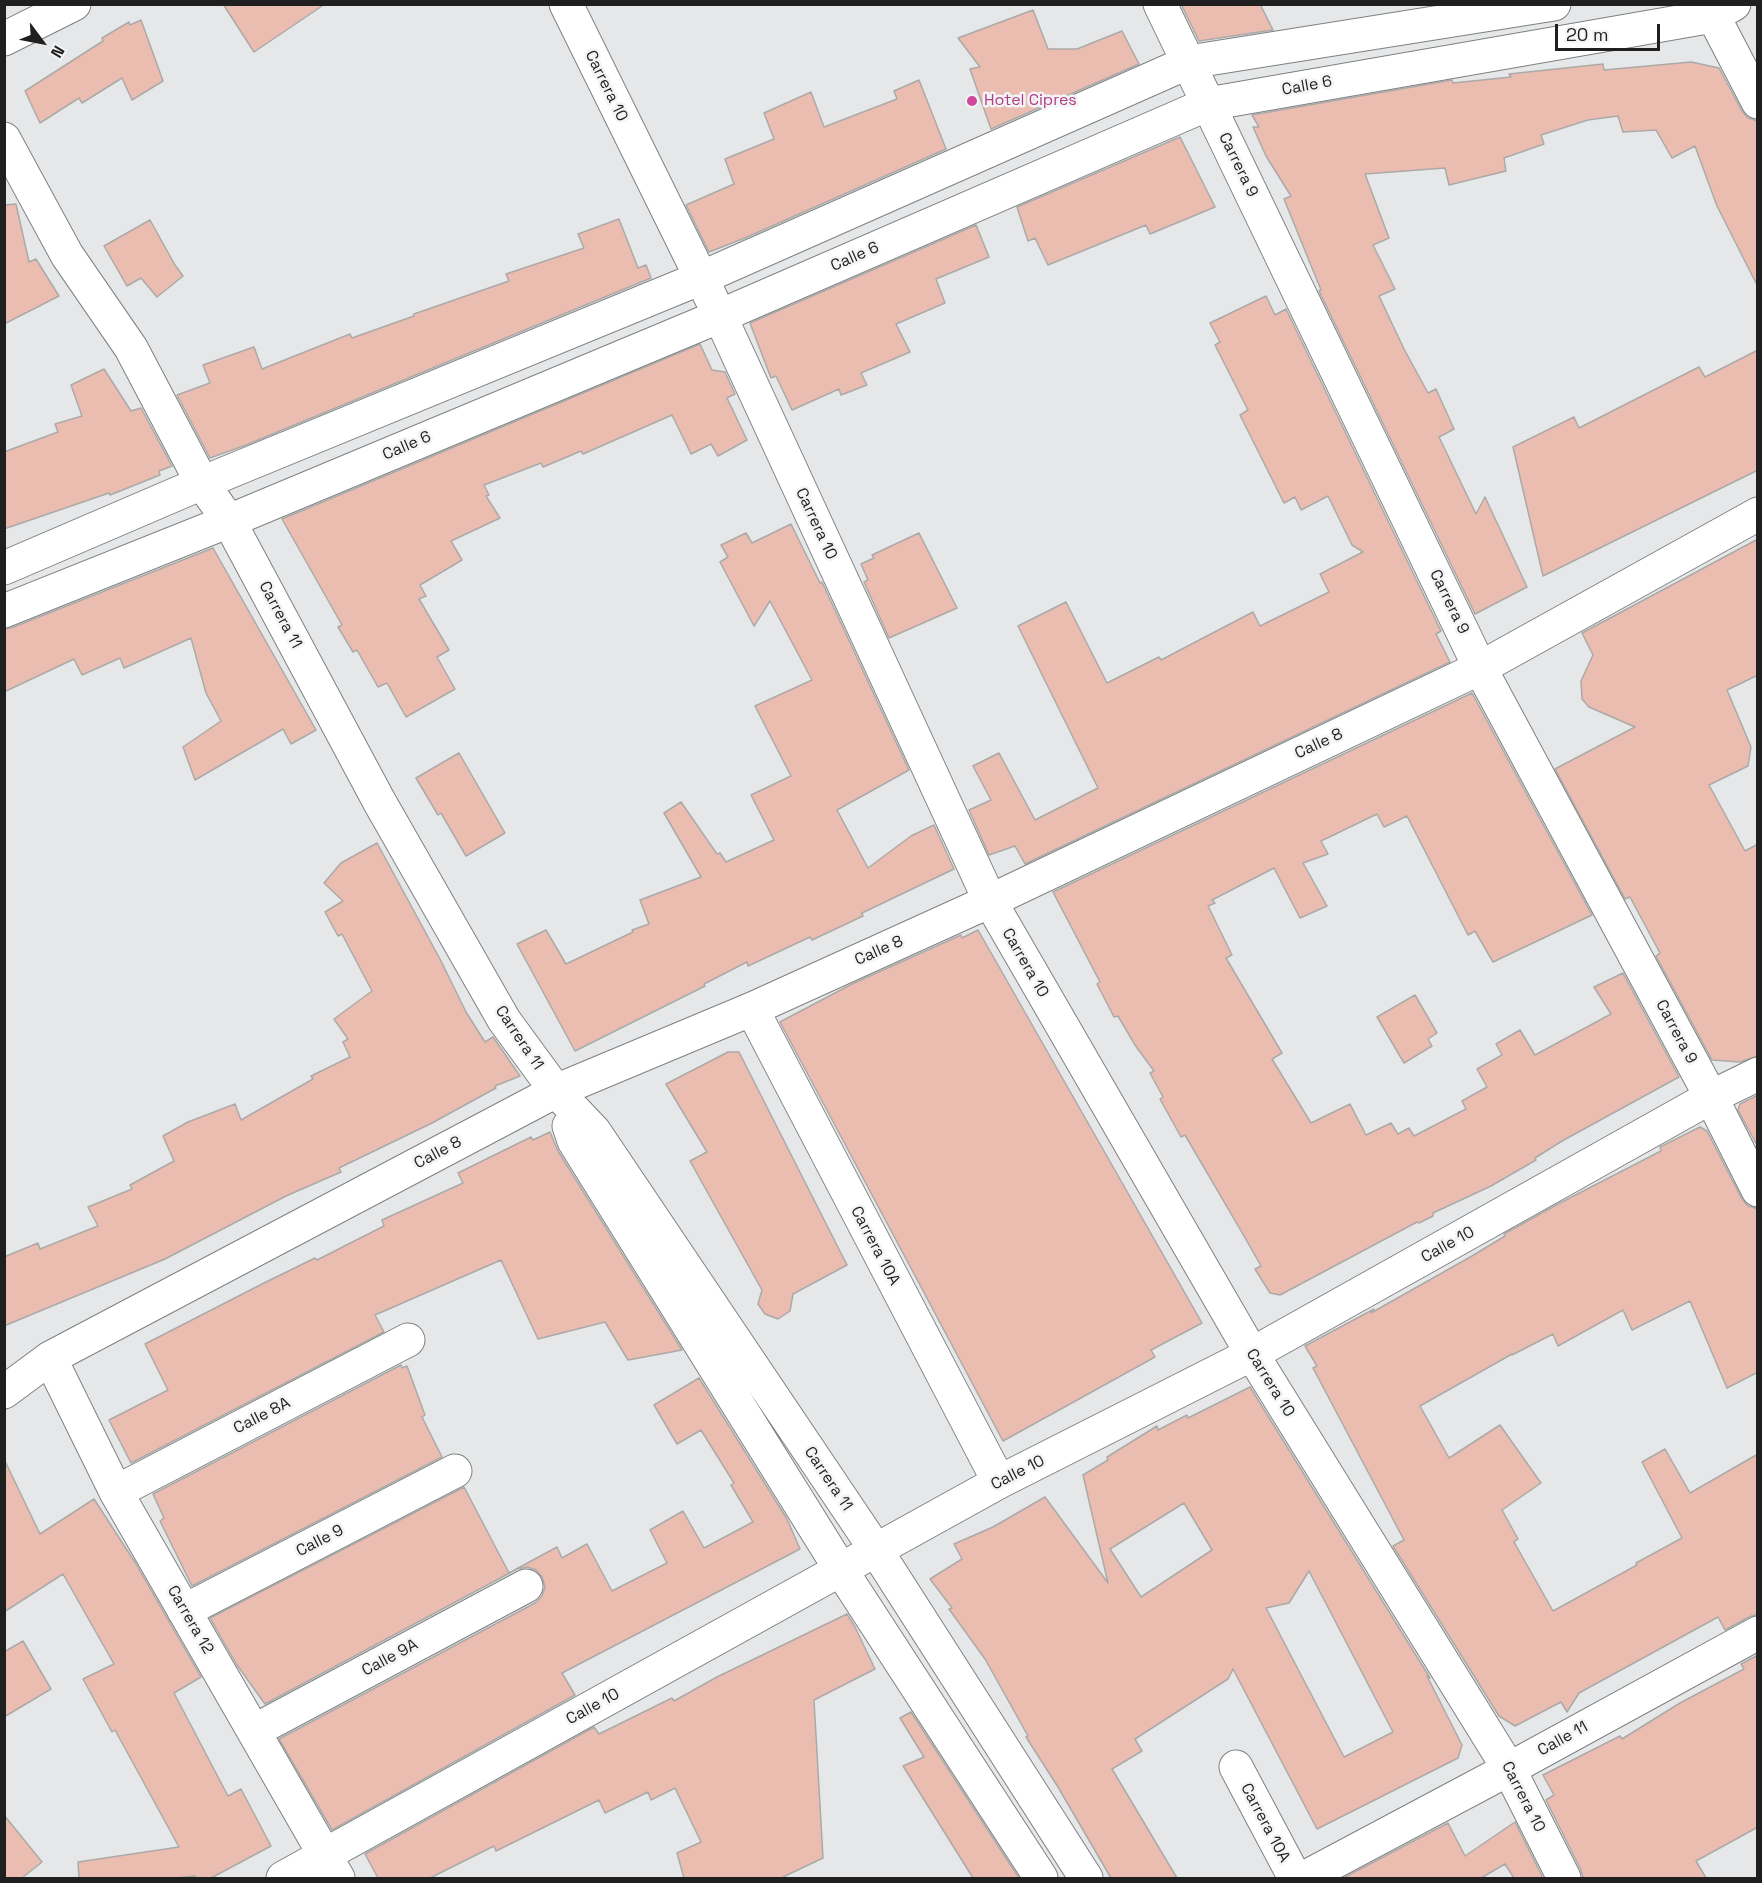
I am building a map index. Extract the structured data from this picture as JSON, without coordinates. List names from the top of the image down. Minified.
{"streets":{"street":["Carrera 10","Calle 6","Carrera 9","Carrera 11","Calle 8","Calle 10","Carrera 10A","Calle 8A","Calle 9","Carrera 12","Calle 9A","Calle 11"]},"crossings":[["Carrera 10","Calle 6"],["Carrera 10","Calle 8"],["Carrera 10","Calle 10"],["Carrera 10","Calle 11"],["Calle 6","Carrera 9"],["Calle 6","Carrera 11"],["Carrera 9","Calle 8"],["Carrera 9","Calle 10"],["Carrera 11","Calle 8"],["Carrera 11","Calle 10"],["Calle 8","Carrera 10A"],["Calle 8","Carrera 12"],["Calle 10","Carrera 10A"],["Calle 10","Carrera 12"],["Calle 8A","Carrera 12"],["Calle 9","Carrera 12"],["Carrera 12","Calle 9A"]],"places":["Hotel Cipres"],"scale_bar":"20 m","north":"bottom right"}
